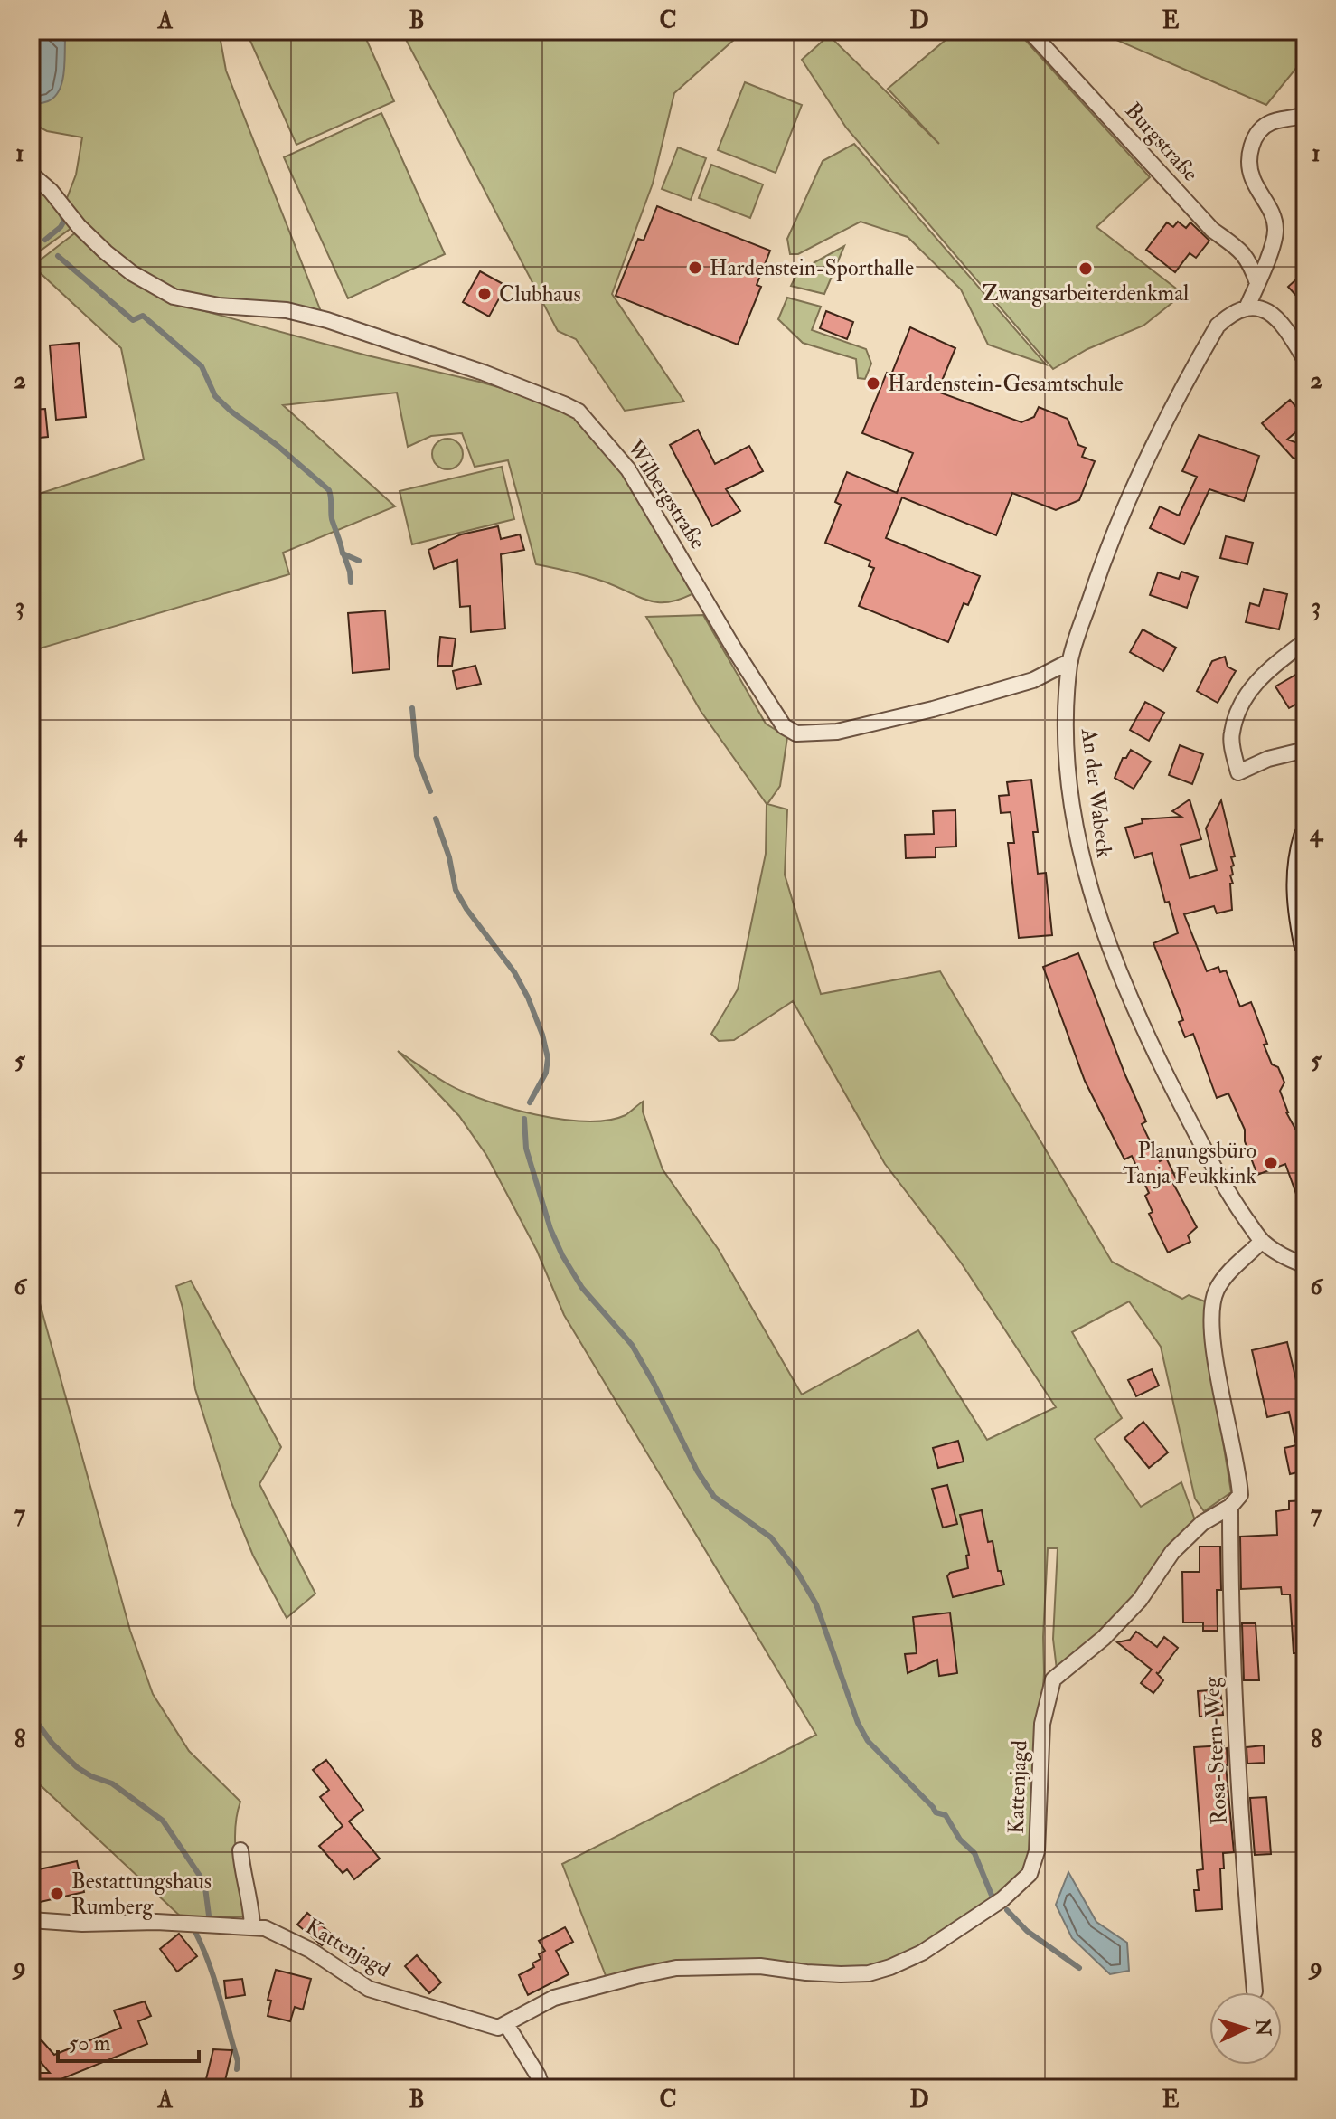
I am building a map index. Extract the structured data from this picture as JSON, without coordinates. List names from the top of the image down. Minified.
{"streets":{"street":["Burgstraße","Wilbergstraße","An der Wabeck","Rosa-Stern-Weg","Kattenjagd"]},"crossings":[["Wilbergstraße","An der Wabeck"],["Rosa-Stern-Weg","Kattenjagd"]],"places":["Hardenstein-Sporthalle","Zwangsarbeiterdenkmal","Clubhaus","Hardenstein-Gesamtschule","Planungsbüro Tanja Feukkink","Bestattungshaus Rumberg"],"scale_bar":"50 m","north":"right","grid":{"columns":["A","B","C","D","E"],"rows":["1","2","3","4","5","6","7","8","9"]}}
